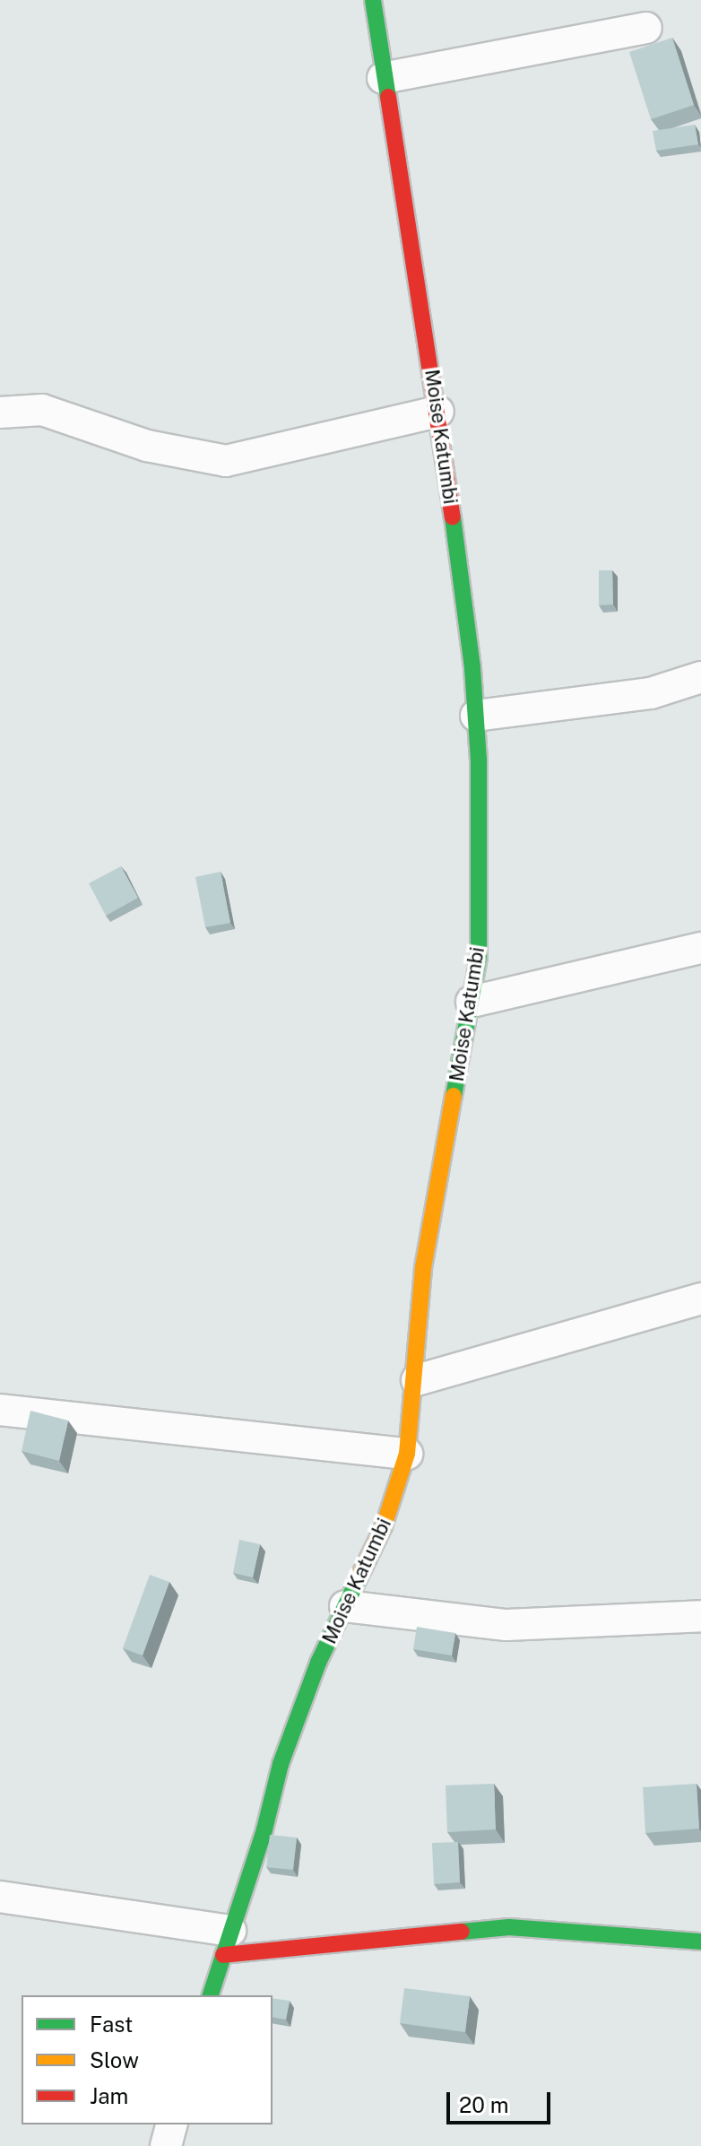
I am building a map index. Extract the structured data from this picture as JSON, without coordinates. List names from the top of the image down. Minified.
{"streets":{"street":["Moise Katumbi"]},"legend":["Fast","Slow","Jam"],"scale_bar":"20 m"}
